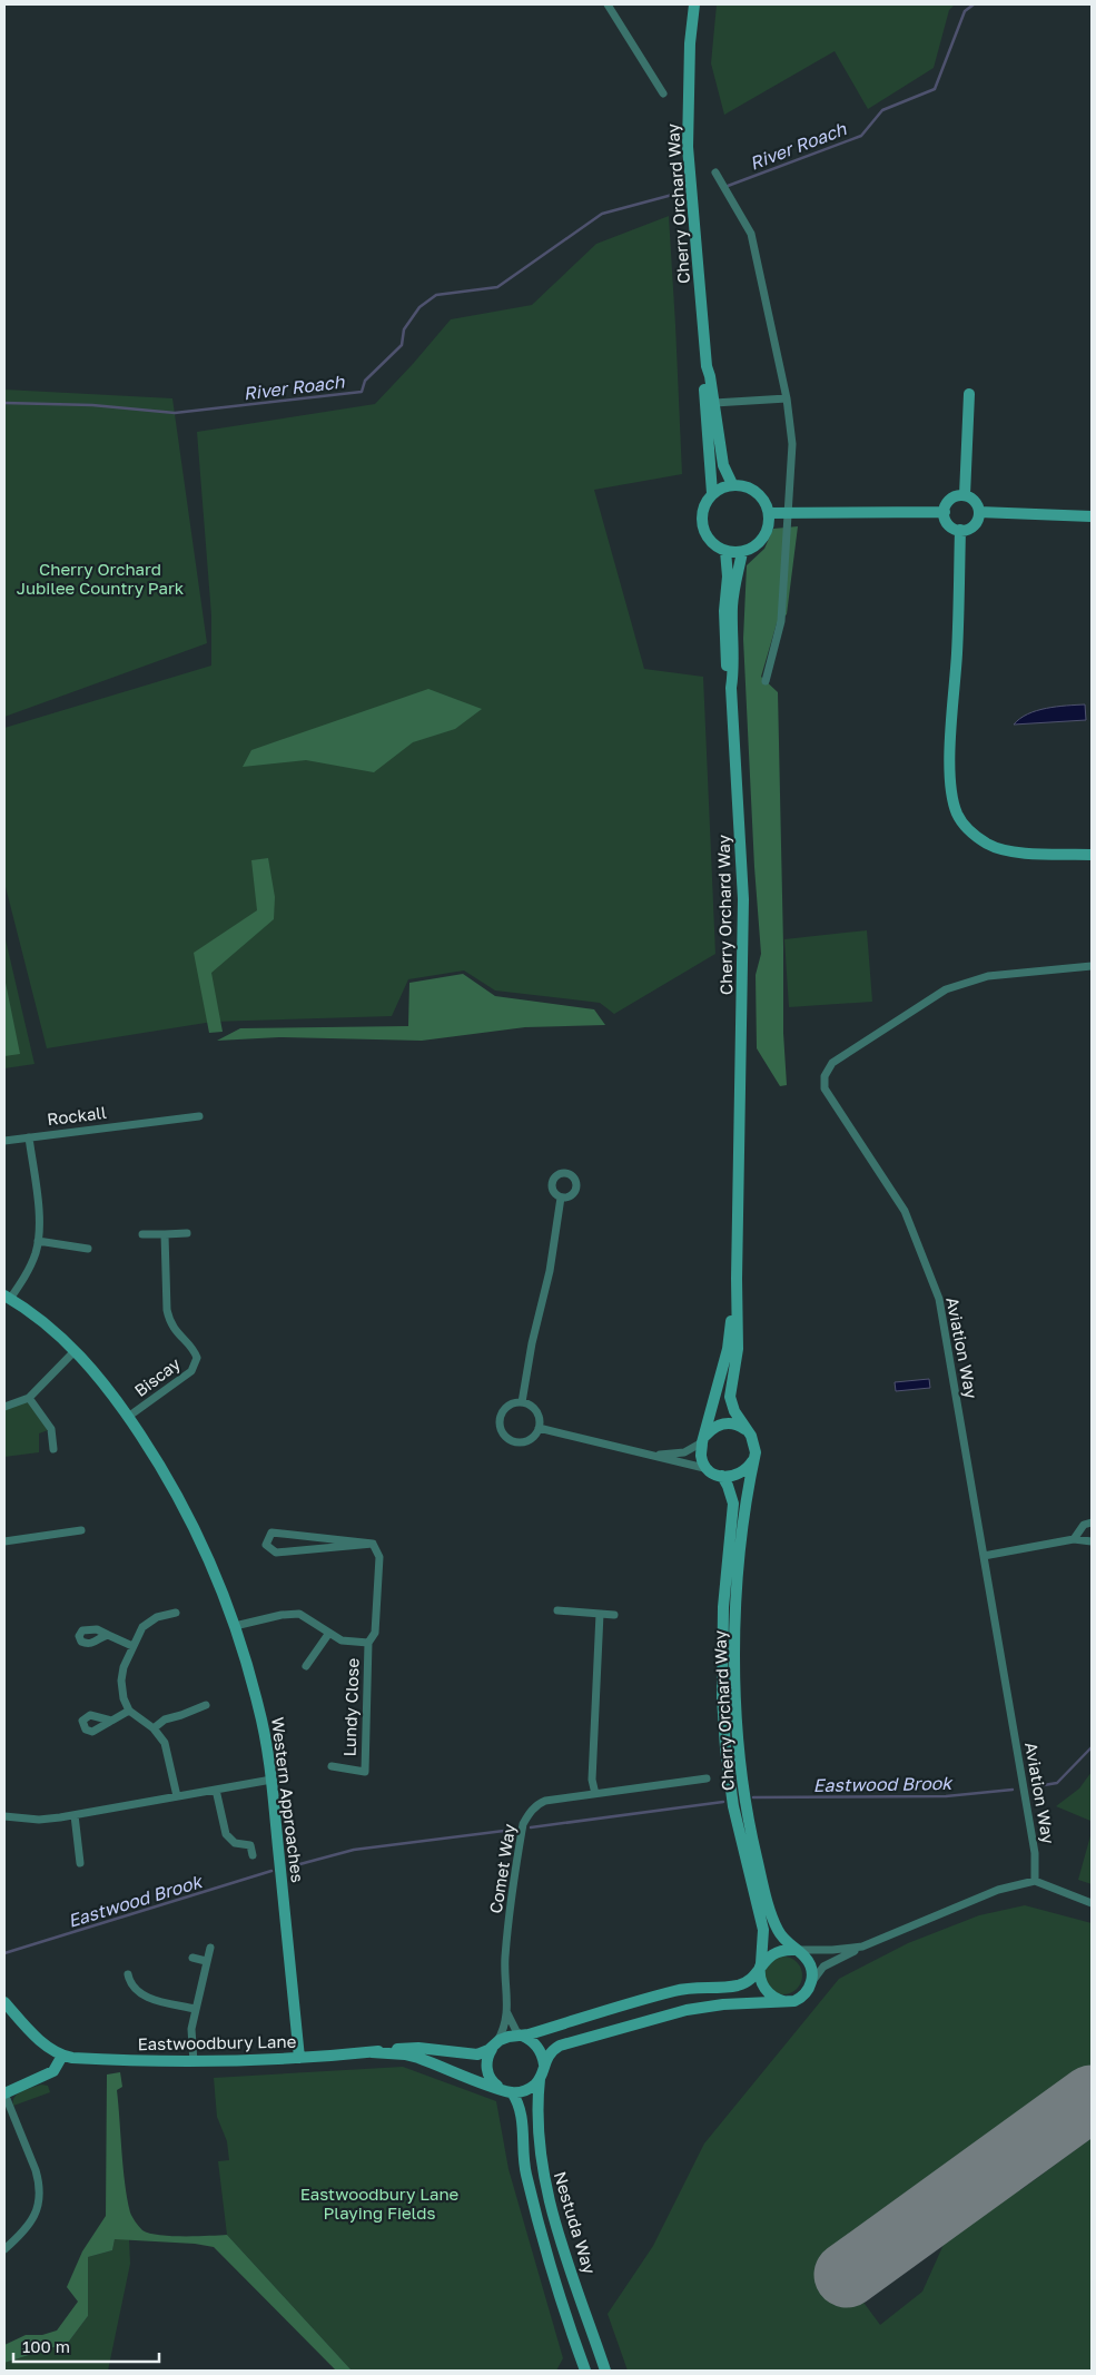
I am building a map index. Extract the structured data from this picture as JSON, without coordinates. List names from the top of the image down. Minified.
{"streets":{"main road":["Cherry Orchard Way","Western Approaches","Eastwoodbury Lane","Nestuda Way"],"street":["Rockall","Aviation Way","Biscay","Lundy Close","Comet Way"]},"crossings":[["Cherry Orchard Way","Eastwoodbury Lane"],["Rockall","Western Approaches"],["Aviation Way","Eastwoodbury Lane"],["Biscay","Western Approaches"],["Lundy Close","Western Approaches"],["Western Approaches","Eastwoodbury Lane"],["Comet Way","Eastwoodbury Lane"],["Comet Way","Nestuda Way"],["Eastwoodbury Lane","Nestuda Way"]],"water":["River Roach","Eastwood Brook"],"parks":["Cherry Orchard Jubilee Country Park","Eastwoodbury Lane Playing Fields"],"scale_bar":"100 m"}
